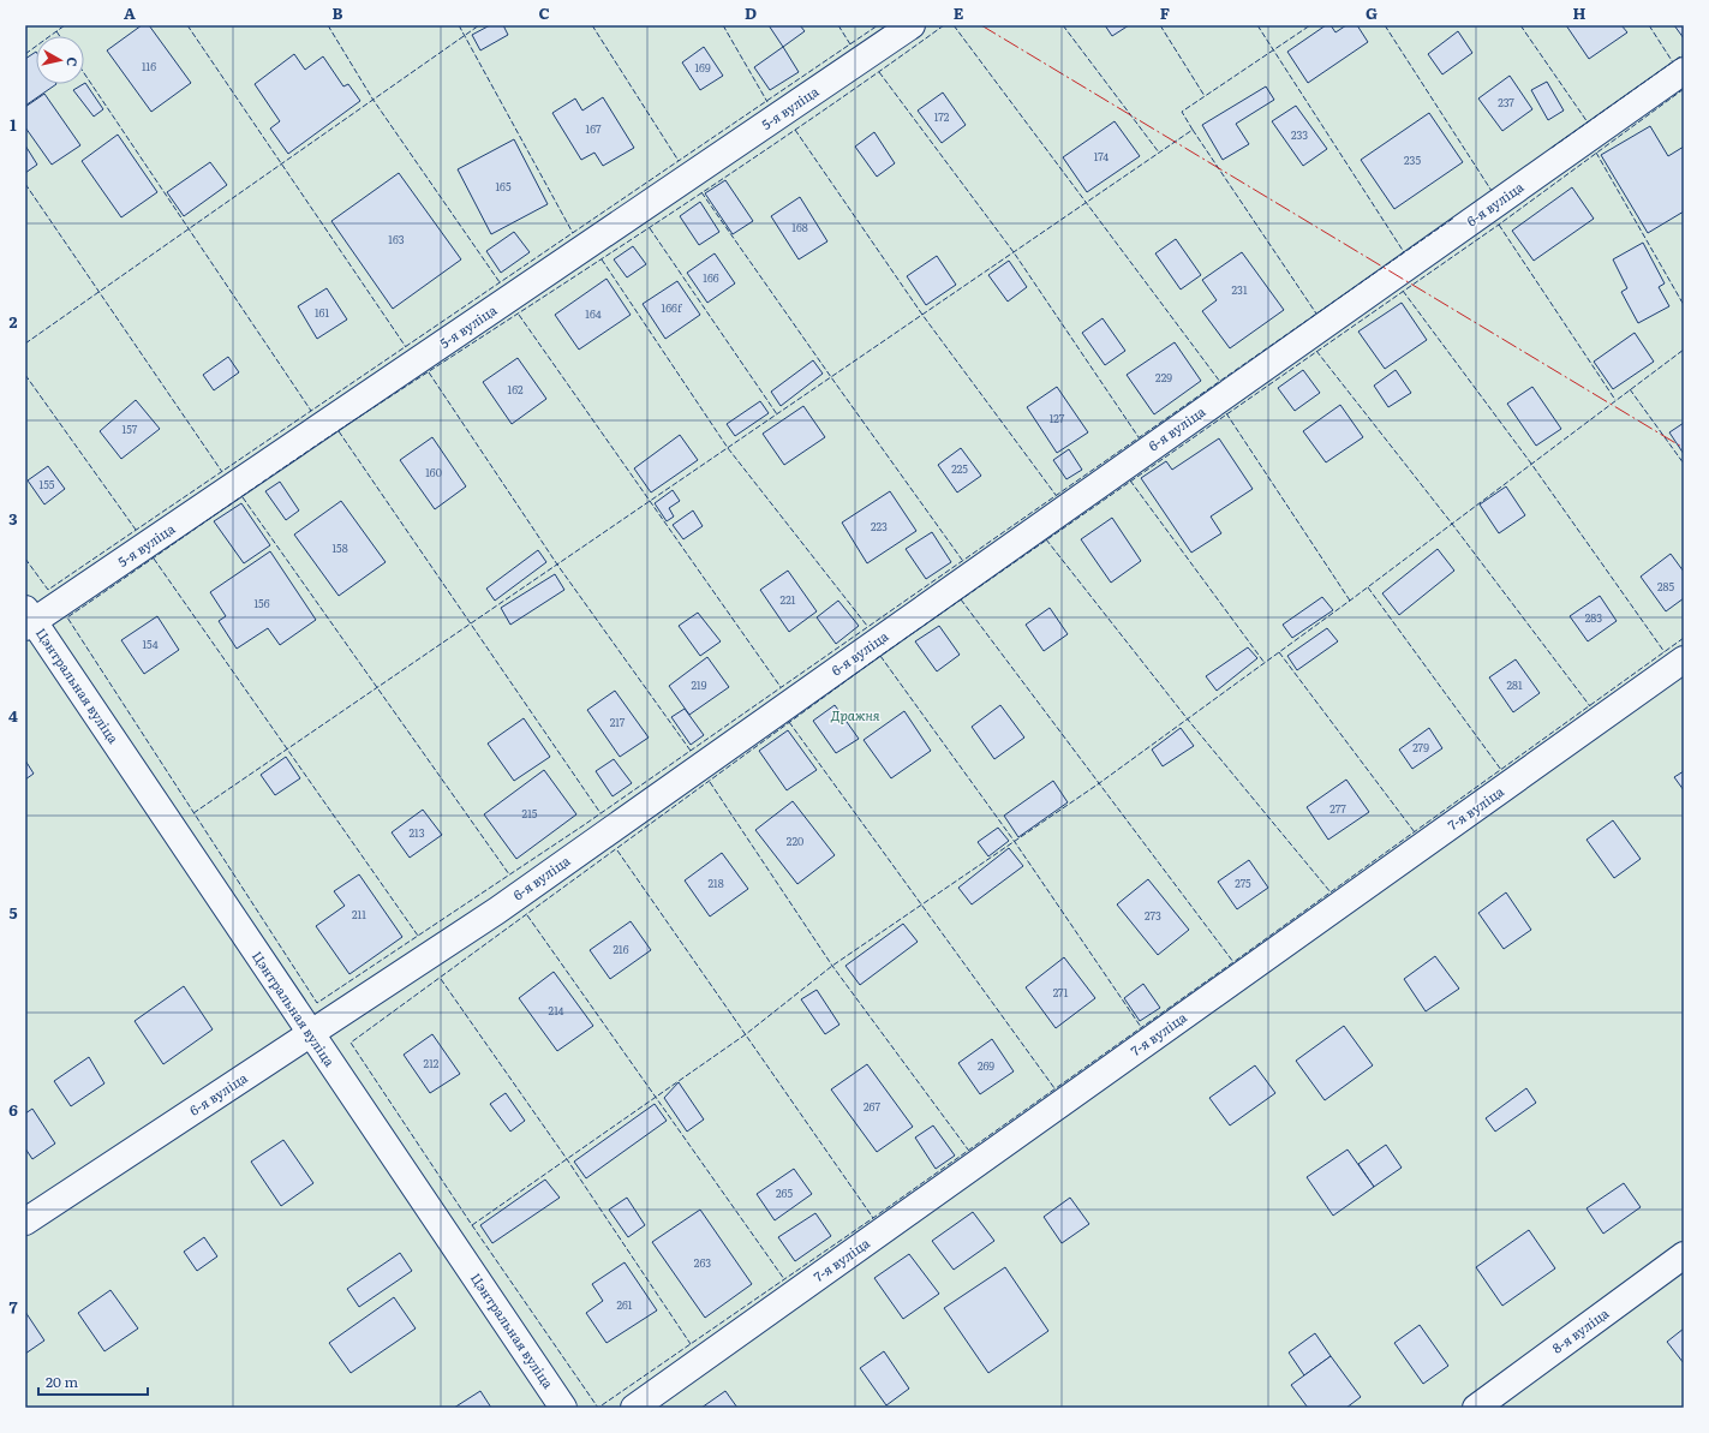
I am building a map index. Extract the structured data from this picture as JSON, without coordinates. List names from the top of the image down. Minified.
{"streets":{"street":["5-я вуліца","6-я вуліца","Цэнтральная вуліца","7-я вуліца","8-я вуліца"]},"crossings":[["5-я вуліца","Цэнтральная вуліца"],["6-я вуліца","Цэнтральная вуліца"]],"parks":["Дражня"],"house_numbers":["116","169","237","172","167","233","174","235","165","168","163","166","231","166f","161","164","229","162","127","157","225","160","155","223","158","285","221","156","283","154","219","281","217","279","277","215","213","220","218","275","211","273","216","271","214","212","269","267","265","263","261"],"scale_bar":"20 m","north":"right","grid":{"columns":["A","B","C","D","E","F","G","H"],"rows":["1","2","3","4","5","6","7"]}}
